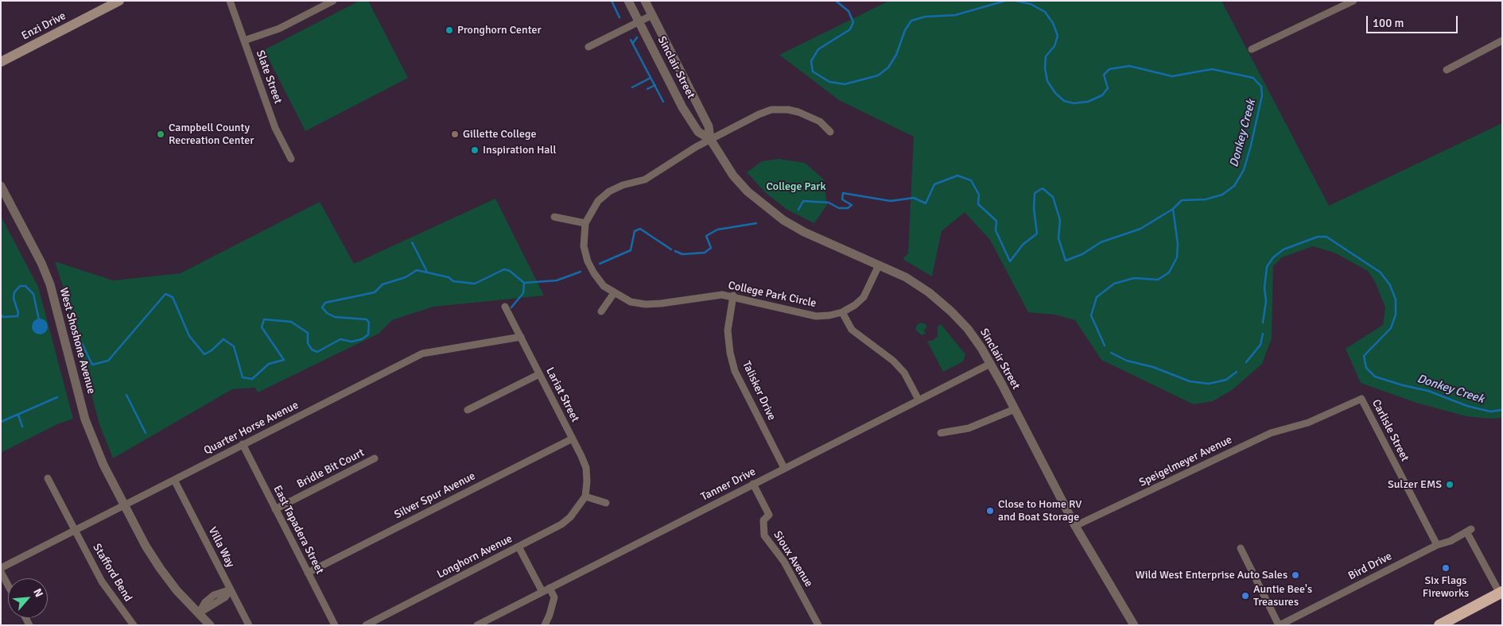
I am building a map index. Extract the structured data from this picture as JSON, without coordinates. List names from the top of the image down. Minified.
{"streets":{"main road":["Enzi Drive"],"street":["Sinclair Street","Slate Street","College Park Circle","West Shoshone Avenue","Talisker Drive","Lariat Street","Quarter Horse Avenue","Carlisle Street","Speigelmeyer Avenue","Bridle Bit Court","Tanner Drive","Silver Spur Avenue","East Tapadera Street","Villa Way","Longhorn Avenue","Sioux Avenue","Bird Drive","Stafford Bend"]},"crossings":[["Sinclair Street","College Park Circle"],["Sinclair Street","Speigelmeyer Avenue"],["Sinclair Street","Tanner Drive"],["College Park Circle","Talisker Drive"],["West Shoshone Avenue","Quarter Horse Avenue"],["Talisker Drive","Tanner Drive"],["Lariat Street","Quarter Horse Avenue"],["Lariat Street","Silver Spur Avenue"],["Lariat Street","Longhorn Avenue"],["Quarter Horse Avenue","East Tapadera Street"],["Quarter Horse Avenue","Villa Way"],["Quarter Horse Avenue","Stafford Bend"],["Carlisle Street","Speigelmeyer Avenue"],["Carlisle Street","Bird Drive"],["Bridle Bit Court","East Tapadera Street"],["Tanner Drive","Sioux Avenue"],["Silver Spur Avenue","East Tapadera Street"]],"water":["Donkey Creek"],"parks":["College Park"],"places":["Pronghorn Center","Campbell County Recreation Center","Gillette College","Inspiration Hall","Sulzer EMS","Close to Home RV and Boat Storage","Six Flags Fireworks","Wild West Enterprise Auto Sales","Auntie Bee's Treasures"],"scale_bar":"100 m","north":"top right"}
